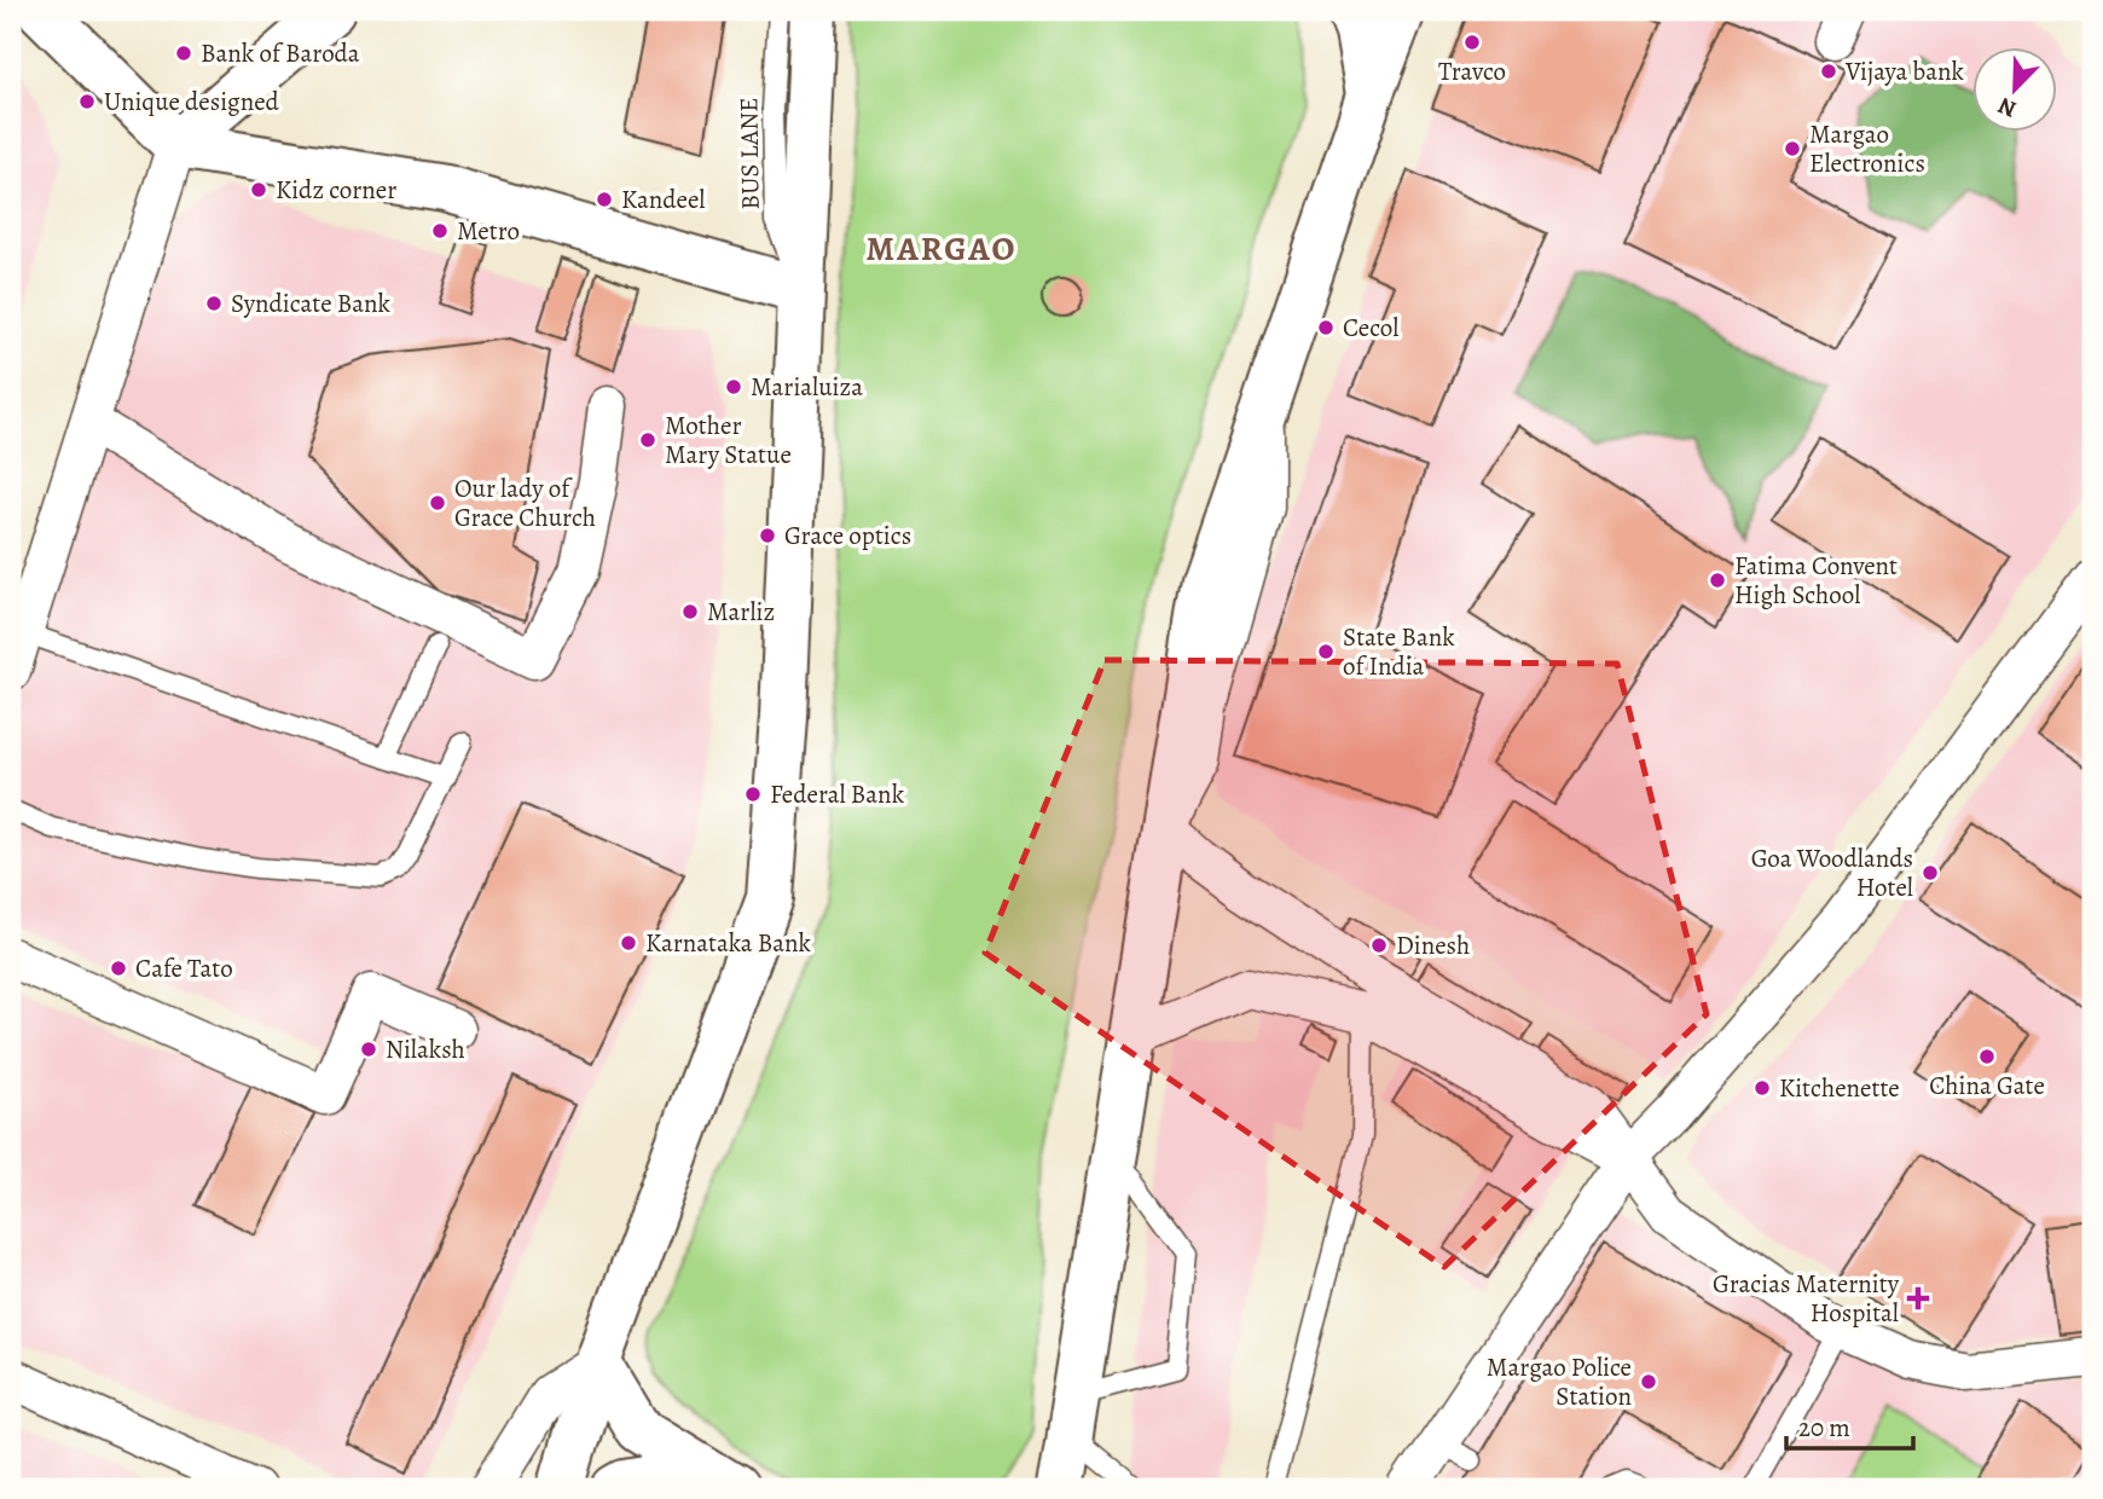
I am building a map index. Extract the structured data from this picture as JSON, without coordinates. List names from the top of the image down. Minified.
{"streets":{"lane":["BUS LANE"]},"districts":["MARGAO"],"places":{"other":["Travco","Bank of Baroda","Vijaya bank","Unique designed","Margao Electronics","Kidz corner","Kandeel","Metro","Syndicate Bank","Cecol","Marialuiza","Mother Mary Statue","Our lady of Grace Church","Grace optics","Fatima Convent High School","Marliz","State Bank of India","Federal Bank","Goa Woodlands Hotel","Karnataka Bank","Dinesh","Cafe Tato","Nilaksh","China Gate","Kitchenette","Margao Police Station"],"health":["Gracias Maternity Hospital"]},"scale_bar":"20 m","north":"bottom left"}
